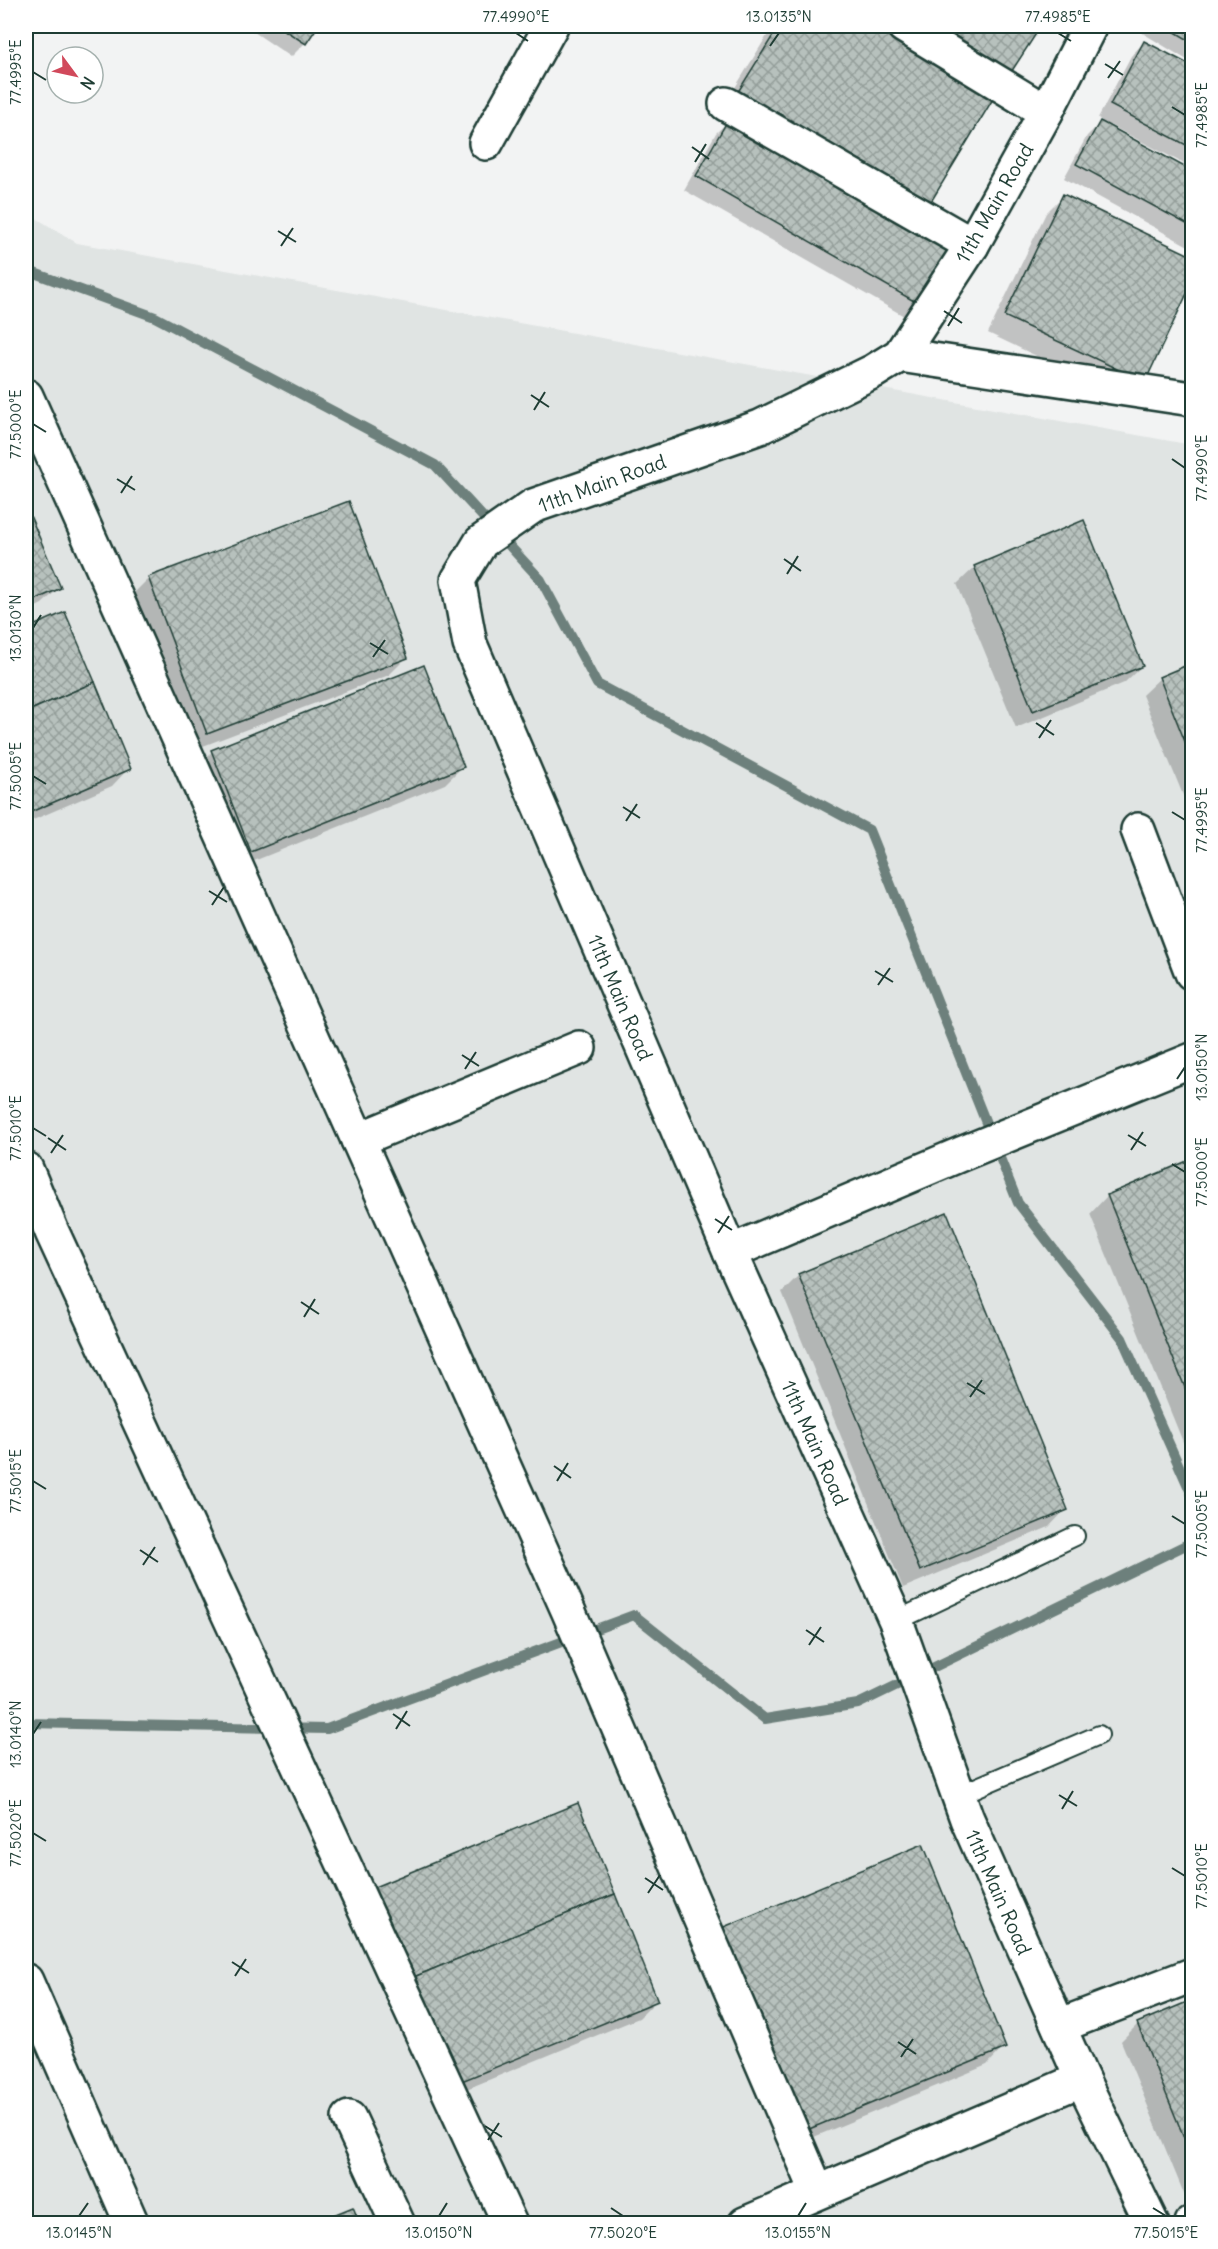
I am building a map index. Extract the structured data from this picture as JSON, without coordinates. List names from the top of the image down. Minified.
{"streets":{"street":["11th Main Road"]},"north":"bottom right","coordinates":["77.4990°E","13.0135°N","77.4985°E","77.4995°E","77.5000°E","13.0130°N","77.5005°E","13.0150°N","77.5010°E","77.5015°E","13.0140°N","77.5020°E","13.0145°N","13.0155°N"]}
